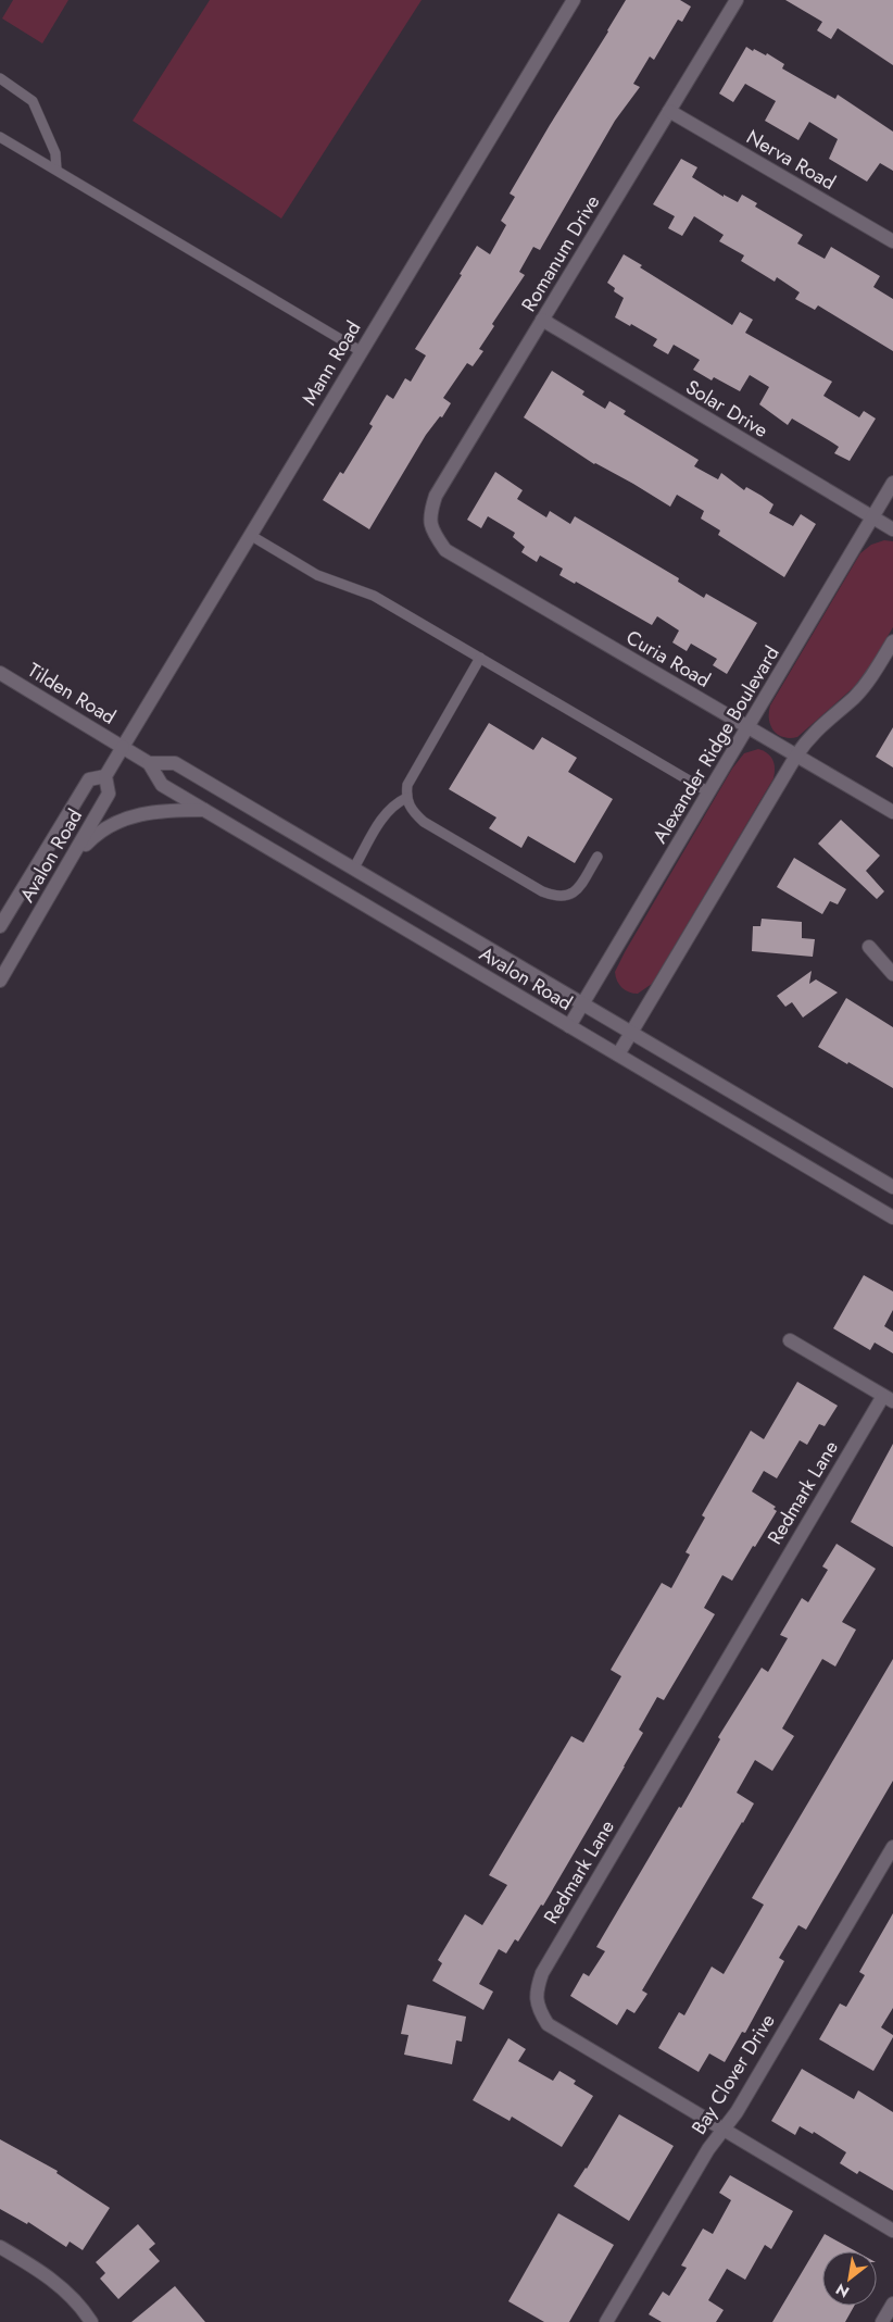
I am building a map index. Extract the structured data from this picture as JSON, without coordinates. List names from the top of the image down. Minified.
{"streets":{"street":["Nerva Road","Romanum Drive","Mann Road","Solar Drive","Curia Road","Tilden Road","Alexander Ridge Boulevard","Avalon Road","Redmark Lane","Bay Clover Drive"]},"crossings":[["Nerva Road","Romanum Drive"],["Romanum Drive","Solar Drive"],["Romanum Drive","Curia Road"],["Mann Road","Tilden Road"],["Mann Road","Avalon Road"],["Solar Drive","Alexander Ridge Boulevard"],["Curia Road","Alexander Ridge Boulevard"],["Tilden Road","Avalon Road"],["Alexander Ridge Boulevard","Avalon Road"],["Redmark Lane","Bay Clover Drive"]],"north":"bottom left"}
